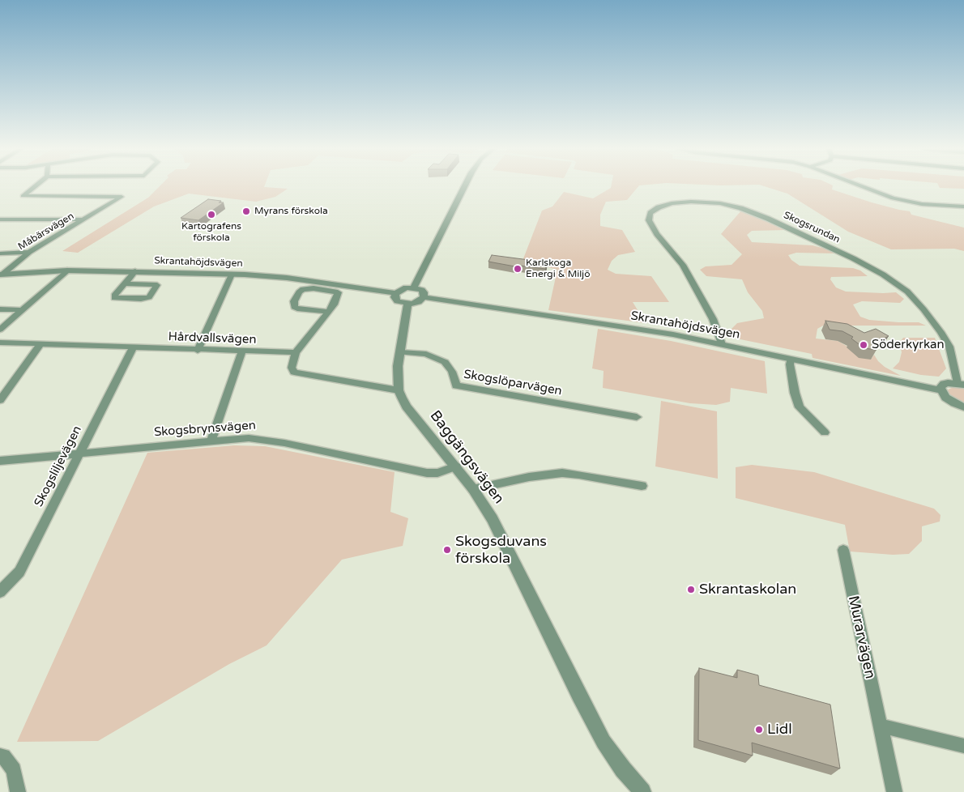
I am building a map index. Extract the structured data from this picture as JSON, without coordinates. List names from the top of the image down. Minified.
{"streets":{"street":["Skogsrundan","Måbärsvägen","Skrantahöjdsvägen","Hårdvallsvägen","Skogslöparvägen","Skogsbrynsvägen","Baggängsvägen","Skogsliljevägen","Murarvägen"]},"crossings":[["Skogsrundan","Skrantahöjdsvägen"],["Måbärsvägen","Skrantahöjdsvägen"],["Hårdvallsvägen","Skogsliljevägen"],["Skogslöparvägen","Baggängsvägen"],["Skogsbrynsvägen","Baggängsvägen"],["Skogsbrynsvägen","Skogsliljevägen"]],"places":["Myrans förskola","Kartografens förskola","Karlskoga Energi & Miljö","Söderkyrkan","Skogsduvans förskola","Skrantaskolan","Lidl"]}
